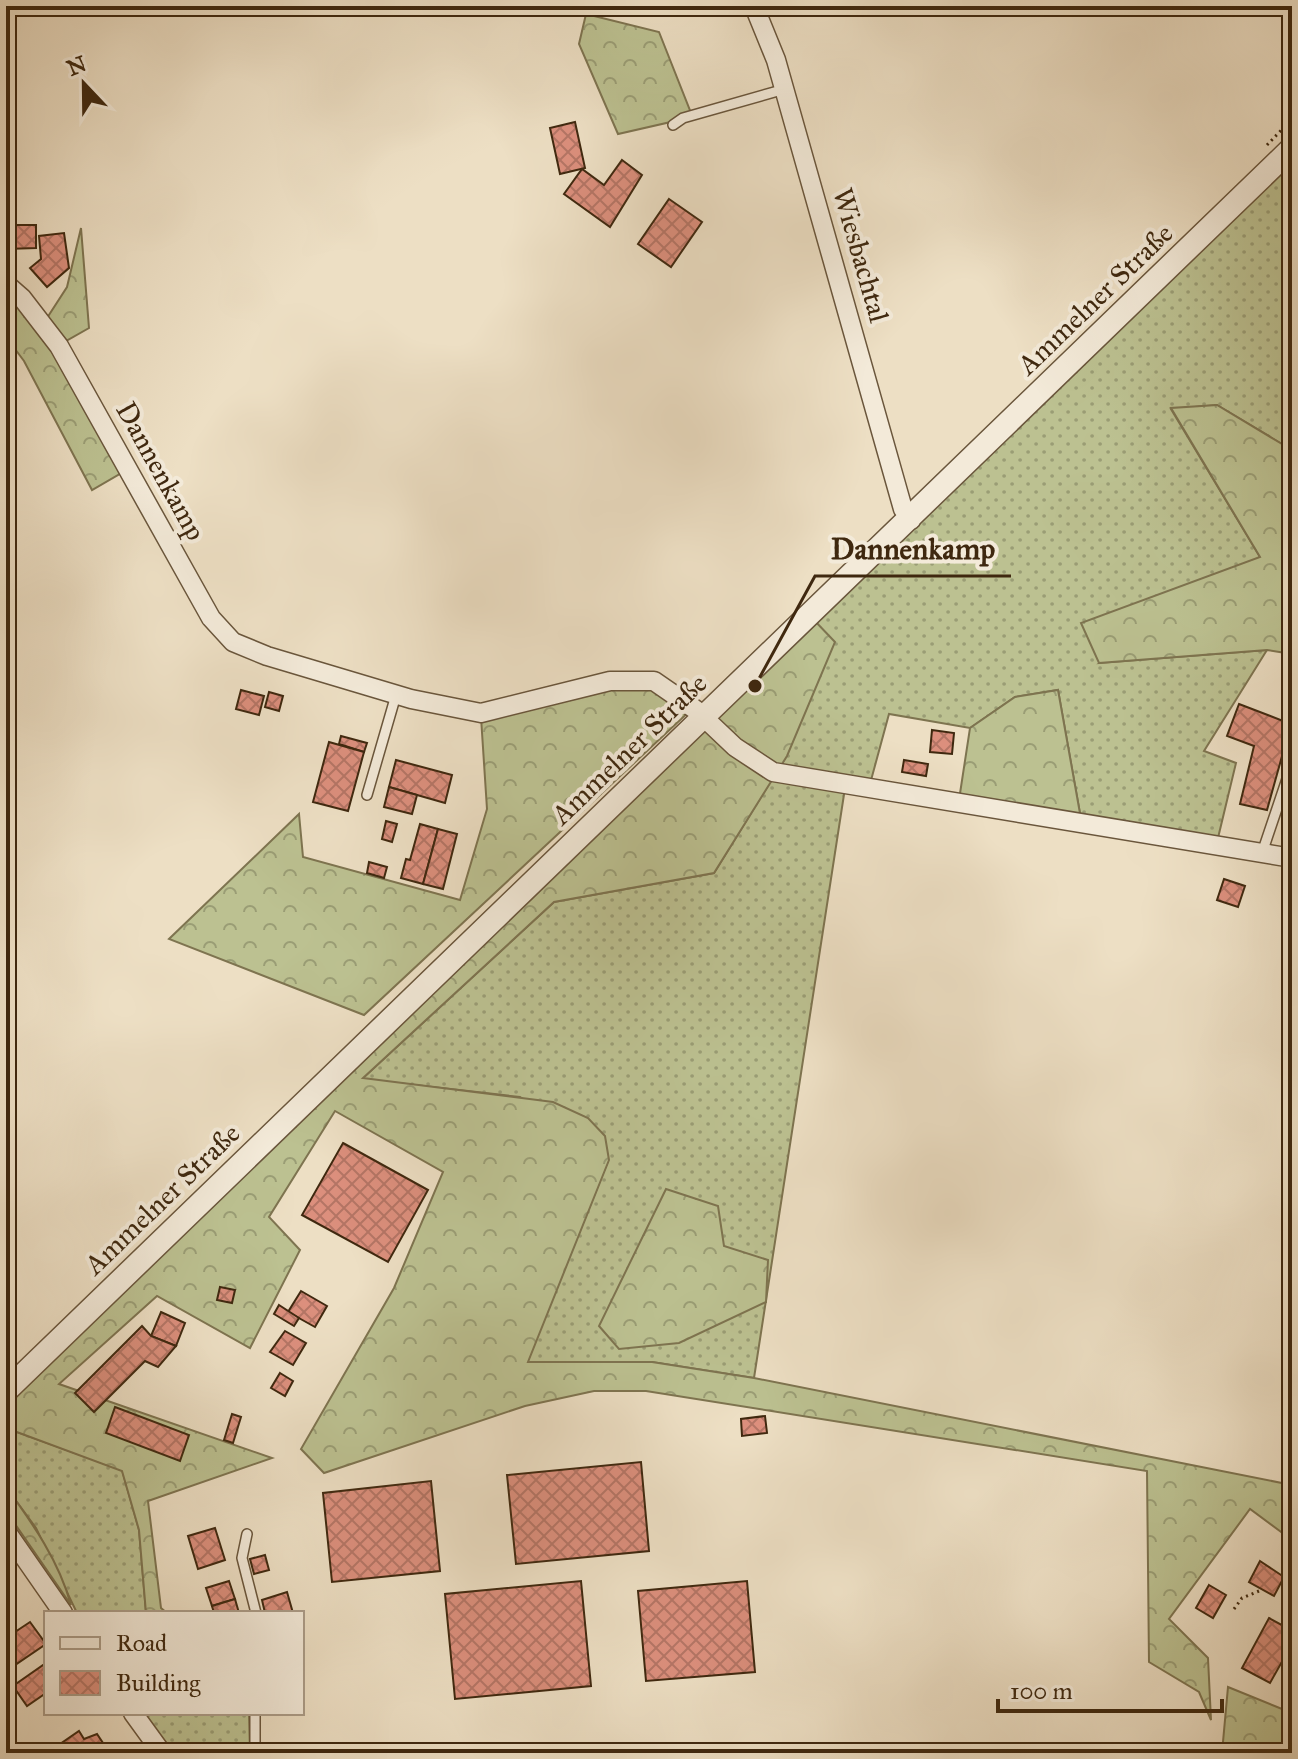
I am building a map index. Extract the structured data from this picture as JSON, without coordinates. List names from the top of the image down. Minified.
{"streets":{"street":["Wiesbachtal","Ammelner Straße","Dannenkamp"]},"crossings":[["Wiesbachtal","Ammelner Straße"],["Ammelner Straße","Dannenkamp"]],"places":["Dannenkamp"],"legend":["Road","Building"],"scale_bar":"100 m","north":"top"}
